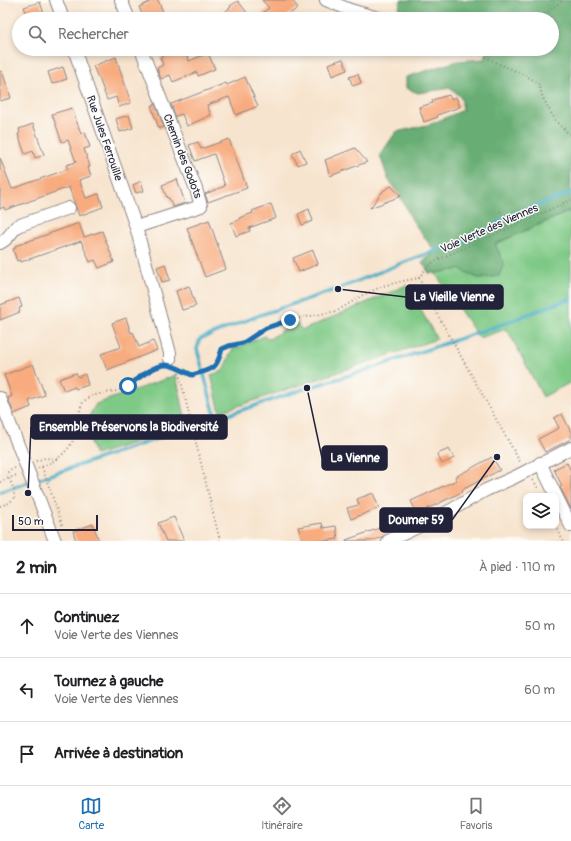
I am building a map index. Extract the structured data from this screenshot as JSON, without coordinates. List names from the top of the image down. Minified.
{"streets":{"street":["Rue Jules Ferrouille","Chemin des Godots"],"path":["Voie Verte des Viennes"]},"crossings":[["Rue Jules Ferrouille","Chemin des Godots"]],"places":["La Vieille Vienne","La Vienne","Doumer 59","Ensemble Préservons la Biodiversité"],"scale_bar":"50 m","page":{"search":"Rechercher","scale":"50 m","heading":["2 min","À pied · 110 m"],"list":[["Continuez","Voie Verte des Viennes","50 m"],["Tournez à gauche","Voie Verte des Viennes","60 m"],"Arrivée à destination"],"nav":["Carte","Itinéraire","Favoris"]}}
